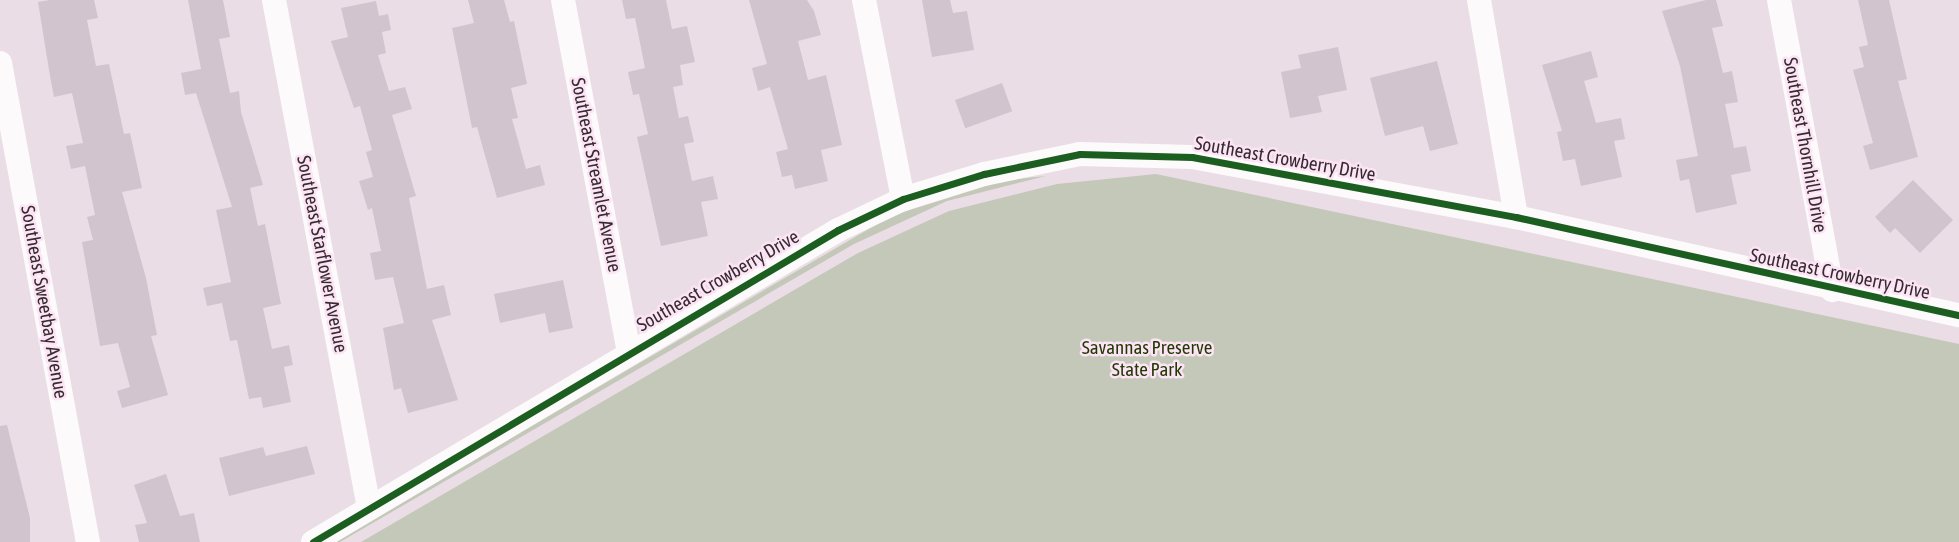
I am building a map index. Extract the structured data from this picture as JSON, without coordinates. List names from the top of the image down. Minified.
{"streets":{"street":["Southeast Thornhill Drive","Southeast Crowberry Drive","Southeast Streamlet Avenue","Southeast Starflower Avenue","Southeast Sweetbay Avenue"]},"crossings":[["Southeast Thornhill Drive","Southeast Crowberry Drive"],["Southeast Crowberry Drive","Southeast Streamlet Avenue"],["Southeast Crowberry Drive","Southeast Starflower Avenue"]],"parks":["Savannas Preserve State Park"]}
